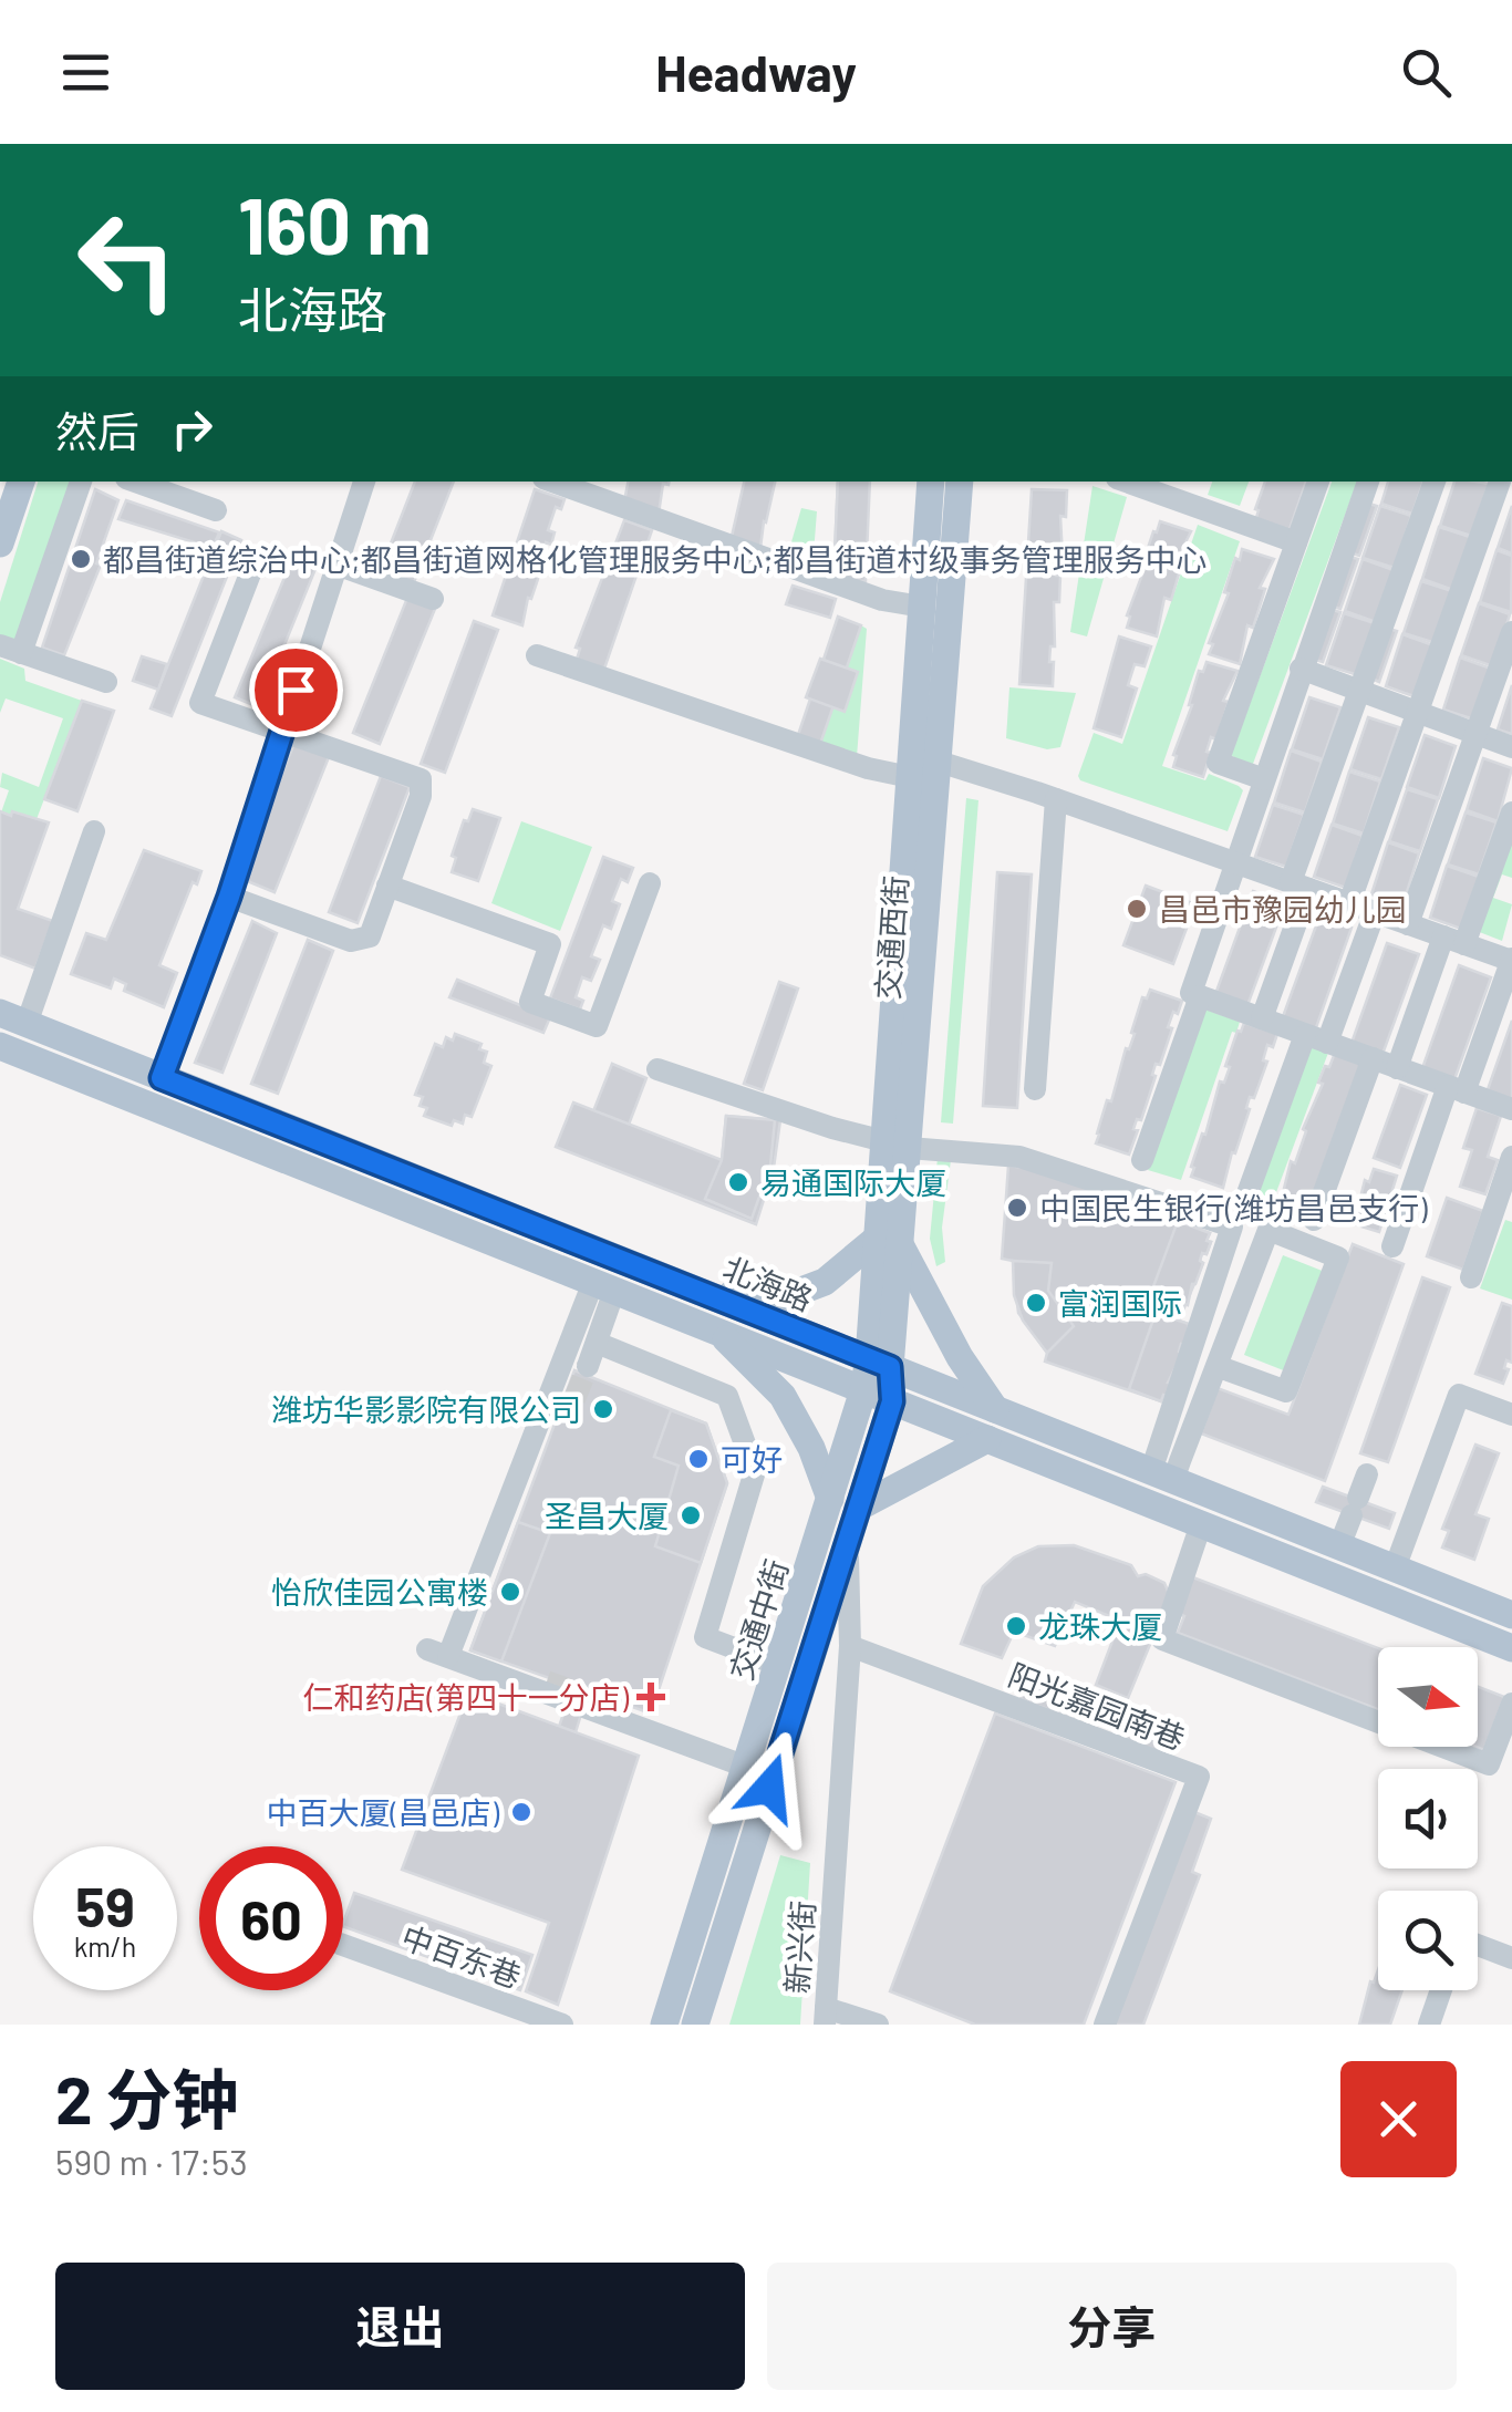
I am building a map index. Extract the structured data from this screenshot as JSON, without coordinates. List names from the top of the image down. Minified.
{"streets":{"main road":["交通西街","北海路","交通中街"],"street":["阳光嘉园南巷","新兴街","中百东巷"]},"crossings":[["交通西街","北海路"],["交通西街","交通中街"],["北海路","交通中街"],["交通中街","新兴街"],["阳光嘉园南巷","新兴街"]],"places":{"other":["都昌街道综治中心;都昌街道网格化管理服务中心;都昌街道村级事务管理服务中心","昌邑市豫园幼儿园","易通国际大厦","中国民生银行(潍坊昌邑支行)","富润国际","潍坊华影影院有限公司","可好","圣昌大厦","怡欣佳园公寓楼","龙珠大厦","中百大厦(昌邑店)"],"health":["仁和药店(第四十一分店)"]},"north":"right","page":{"header":"Headway","turn":["160 m","北海路"],"then":"然后","speed":"59 km/h","limit":"60","heading":["2 分钟","590 m · 17:53"],"buttons":["退出","分享"]}}
